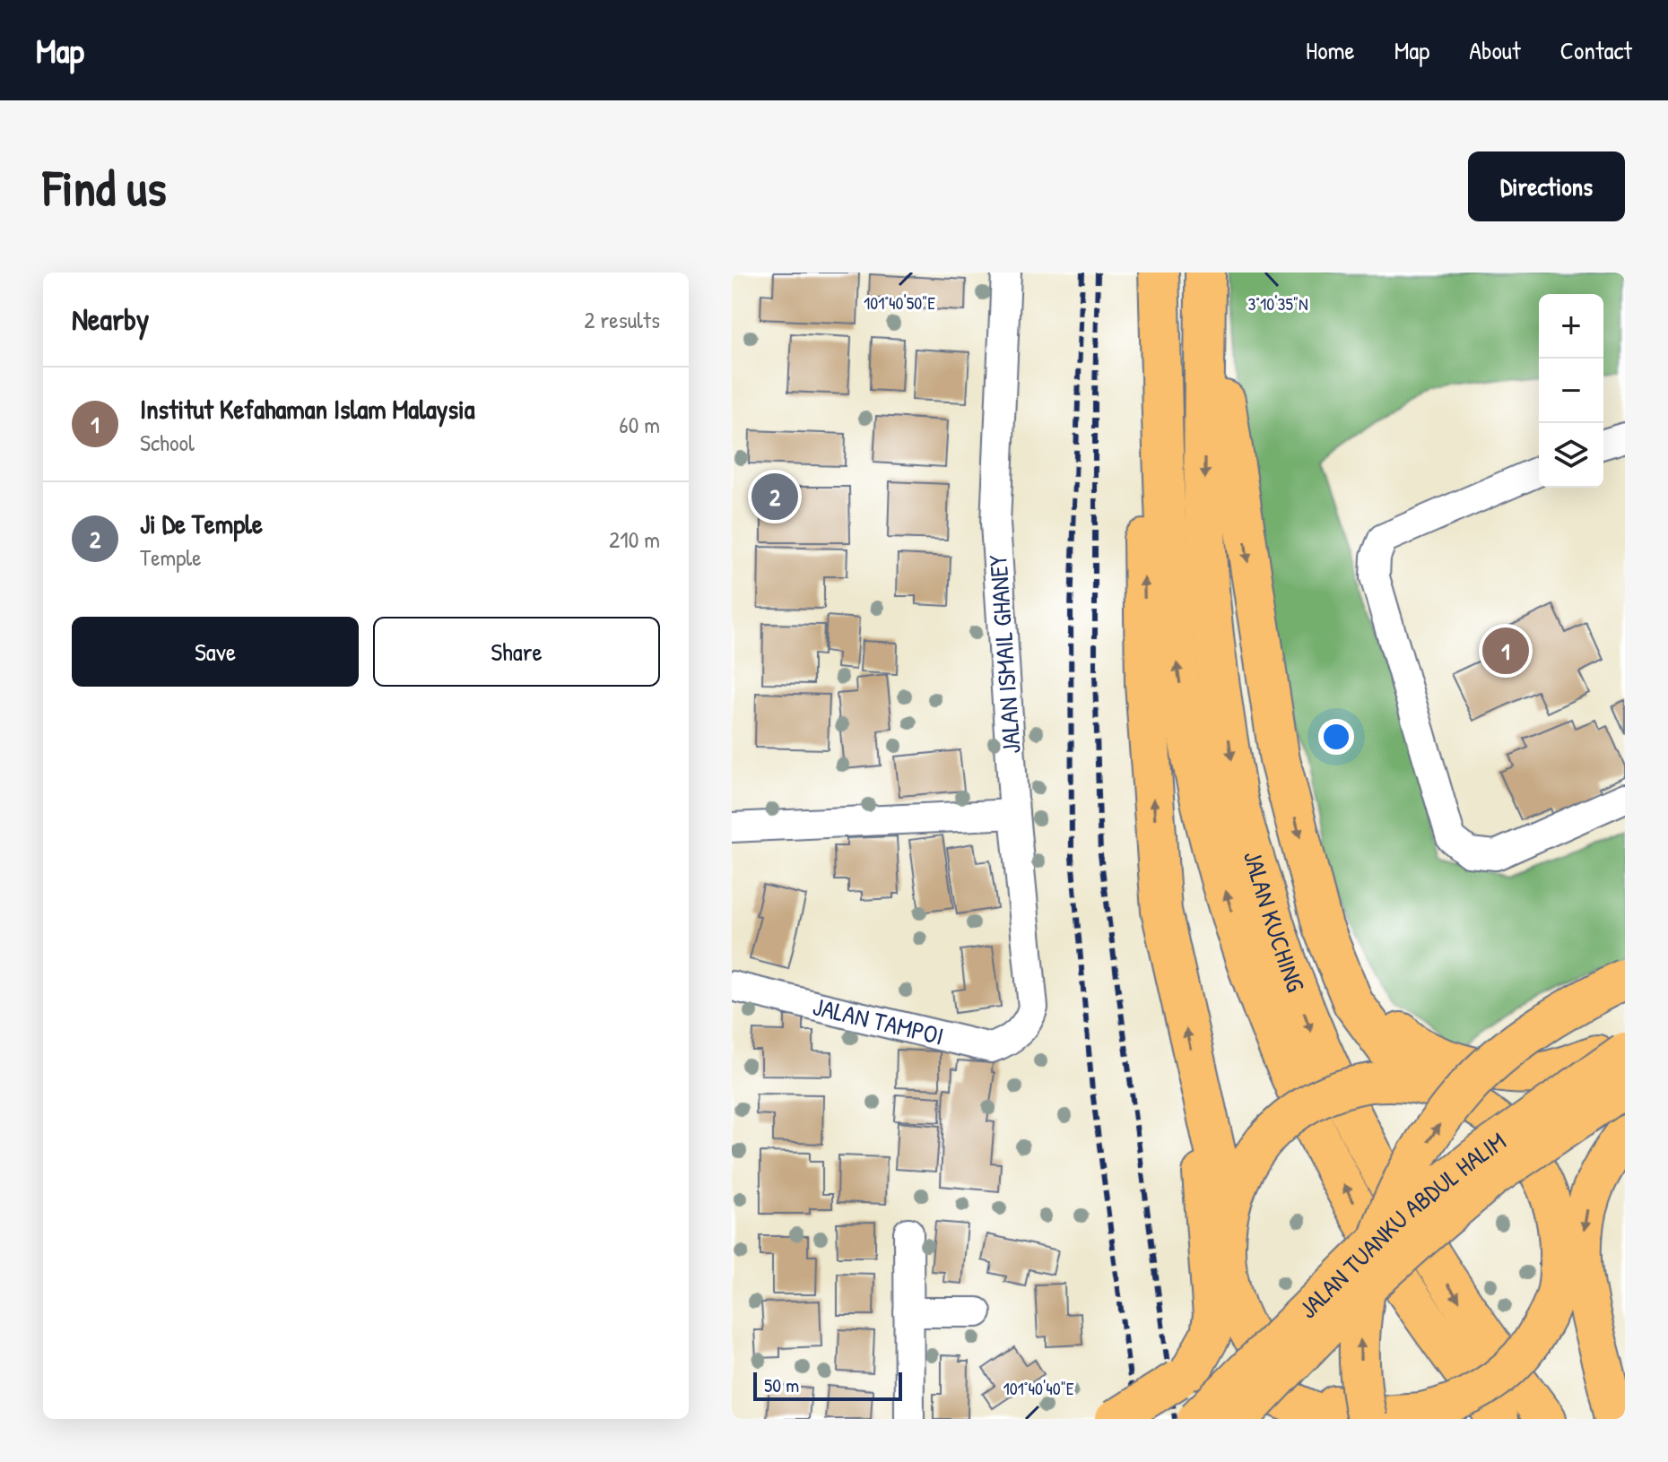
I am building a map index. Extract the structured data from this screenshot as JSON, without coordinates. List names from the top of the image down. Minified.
{"streets":{"highway":["JALAN KUCHING"],"main road":["JALAN TUANKU ABDUL HALIM"],"street":["JALAN ISMAIL GHANEY","JALAN TAMPOI"]},"crossings":[["JALAN ISMAIL GHANEY","JALAN TAMPOI"]],"scale_bar":"50 m","page":{"header":"Map","nav":["Home","Map","About","Contact"],"buttons":["Directions",["Save","Share"]],"title":"Find us","heading":["Nearby","2 results"],"map_buttons":["+","−"],"list":[{"mark":"1","name":"Institut Kefahaman Islam Malaysia","note":"School","value":"60 m"},{"mark":"2","name":"Ji De Temple","note":"Temple","value":"210 m"}],"pins":["2","1"],"scale":"50 m"},"coordinates":["101°40'50\"E","3°10'35\"N","101°40'40\"E"]}
